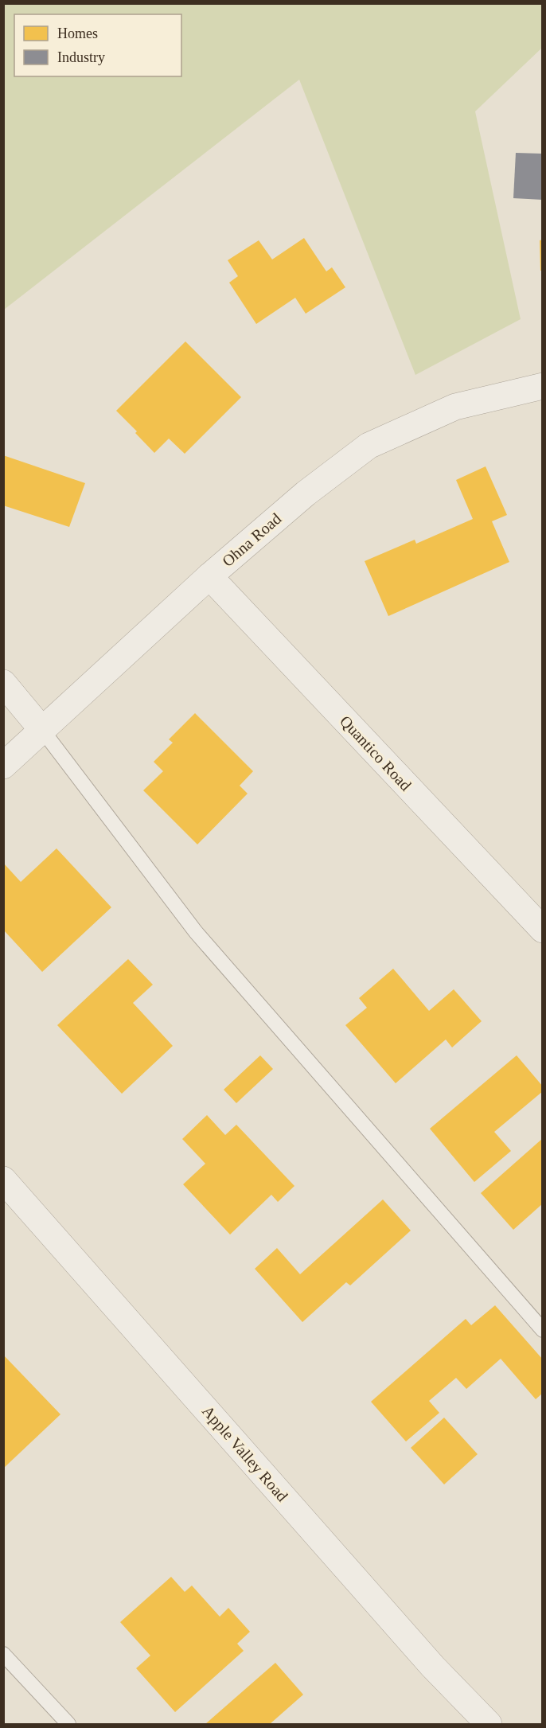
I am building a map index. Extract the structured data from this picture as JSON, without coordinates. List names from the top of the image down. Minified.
{"streets":{"street":["Ohna Road","Quantico Road","Apple Valley Road"]},"crossings":[["Ohna Road","Quantico Road"]],"legend":["Homes","Industry"]}
